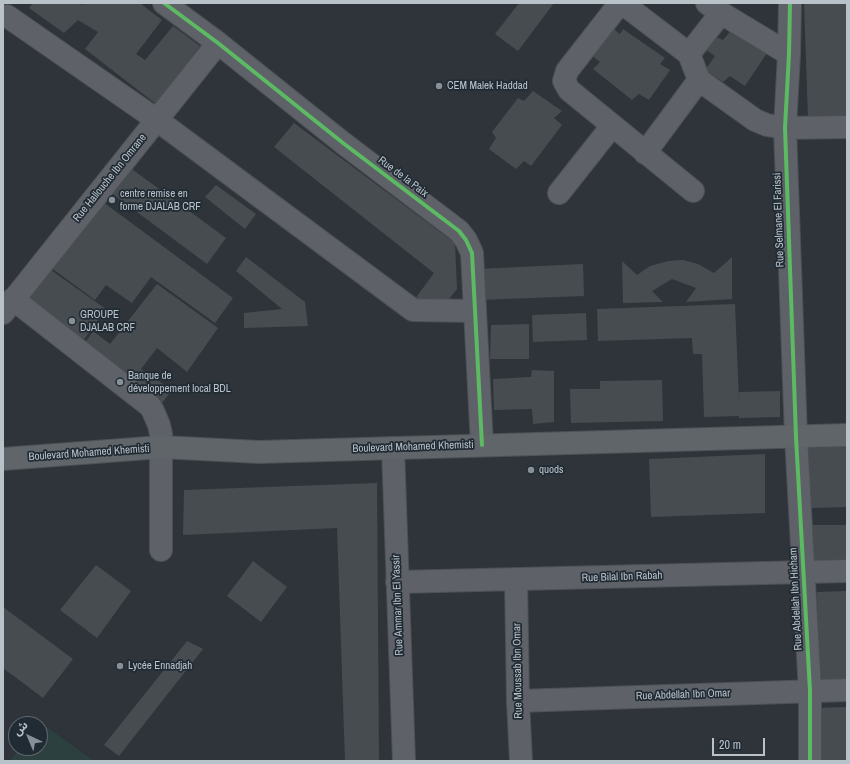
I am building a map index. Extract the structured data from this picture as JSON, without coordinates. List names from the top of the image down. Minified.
{"streets":{"main road":["Boulevard Mohamed Khemisti"],"street":["Rue de la Paix","Rue Hallouche Ibn Omrane","Rue Selmane El Farissi","Rue Bilal Ibn Rabah","Rue Abdellah Ibn Hicham","Rue Ammar Ibn El Yassir","Rue Moussab Ibn Omar","Rue Abdellah Ibn Omar"]},"crossings":[["Rue de la Paix","Rue Hallouche Ibn Omrane"],["Rue de la Paix","Boulevard Mohamed Khemisti"],["Rue Selmane El Farissi","Boulevard Mohamed Khemisti"],["Rue Selmane El Farissi","Rue Abdellah Ibn Hicham"],["Boulevard Mohamed Khemisti","Rue Abdellah Ibn Hicham"],["Boulevard Mohamed Khemisti","Rue Ammar Ibn El Yassir"],["Rue Bilal Ibn Rabah","Rue Abdellah Ibn Hicham"],["Rue Bilal Ibn Rabah","Rue Ammar Ibn El Yassir"],["Rue Bilal Ibn Rabah","Rue Moussab Ibn Omar"],["Rue Abdellah Ibn Hicham","Rue Abdellah Ibn Omar"],["Rue Moussab Ibn Omar","Rue Abdellah Ibn Omar"]],"places":["CEM Malek Haddad","centre remise en forme DJALAB CRF","GROUPE DJALAB CRF","Banque de développement local BDL","quods","Lycée Ennadjah"],"scale_bar":"20 m","north":"top left"}
